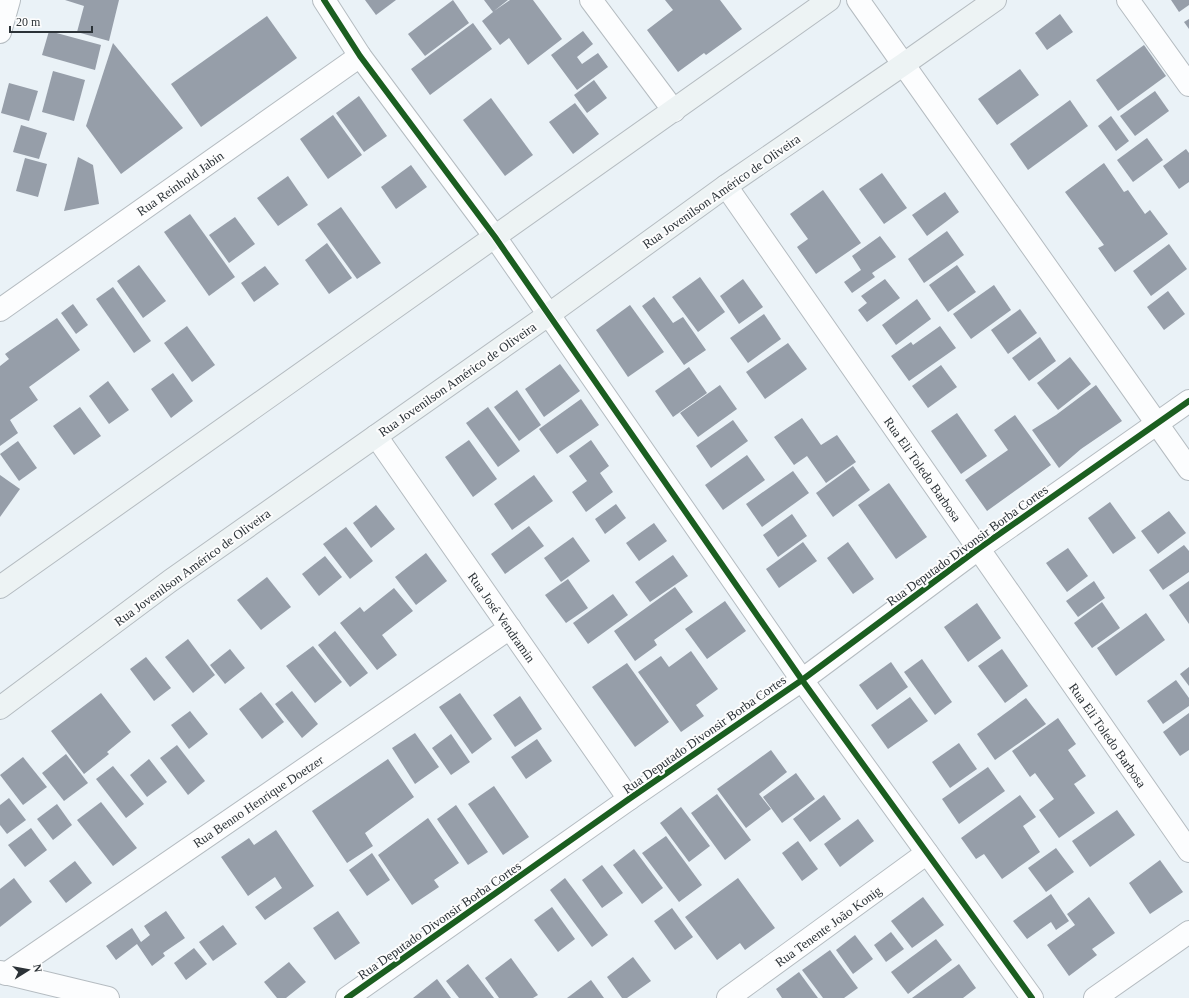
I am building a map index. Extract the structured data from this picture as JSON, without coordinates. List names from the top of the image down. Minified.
{"streets":{"main road":["Rua Jovenilson Américo de Oliveira"],"street":["Rua Reinhold Jabin","Rua Eli Toledo Barbosa","Rua Deputado Divonsir Borba Cortes","Rua José Vendramin","Rua Benno Henrique Doetzer","Rua Tenente João Konig"]},"crossings":[["Rua Jovenilson Américo de Oliveira","Rua Eli Toledo Barbosa"],["Rua Jovenilson Américo de Oliveira","Rua José Vendramin"],["Rua Eli Toledo Barbosa","Rua Deputado Divonsir Borba Cortes"],["Rua Deputado Divonsir Borba Cortes","Rua José Vendramin"],["Rua José Vendramin","Rua Benno Henrique Doetzer"]],"scale_bar":"20 m","north":"right"}
